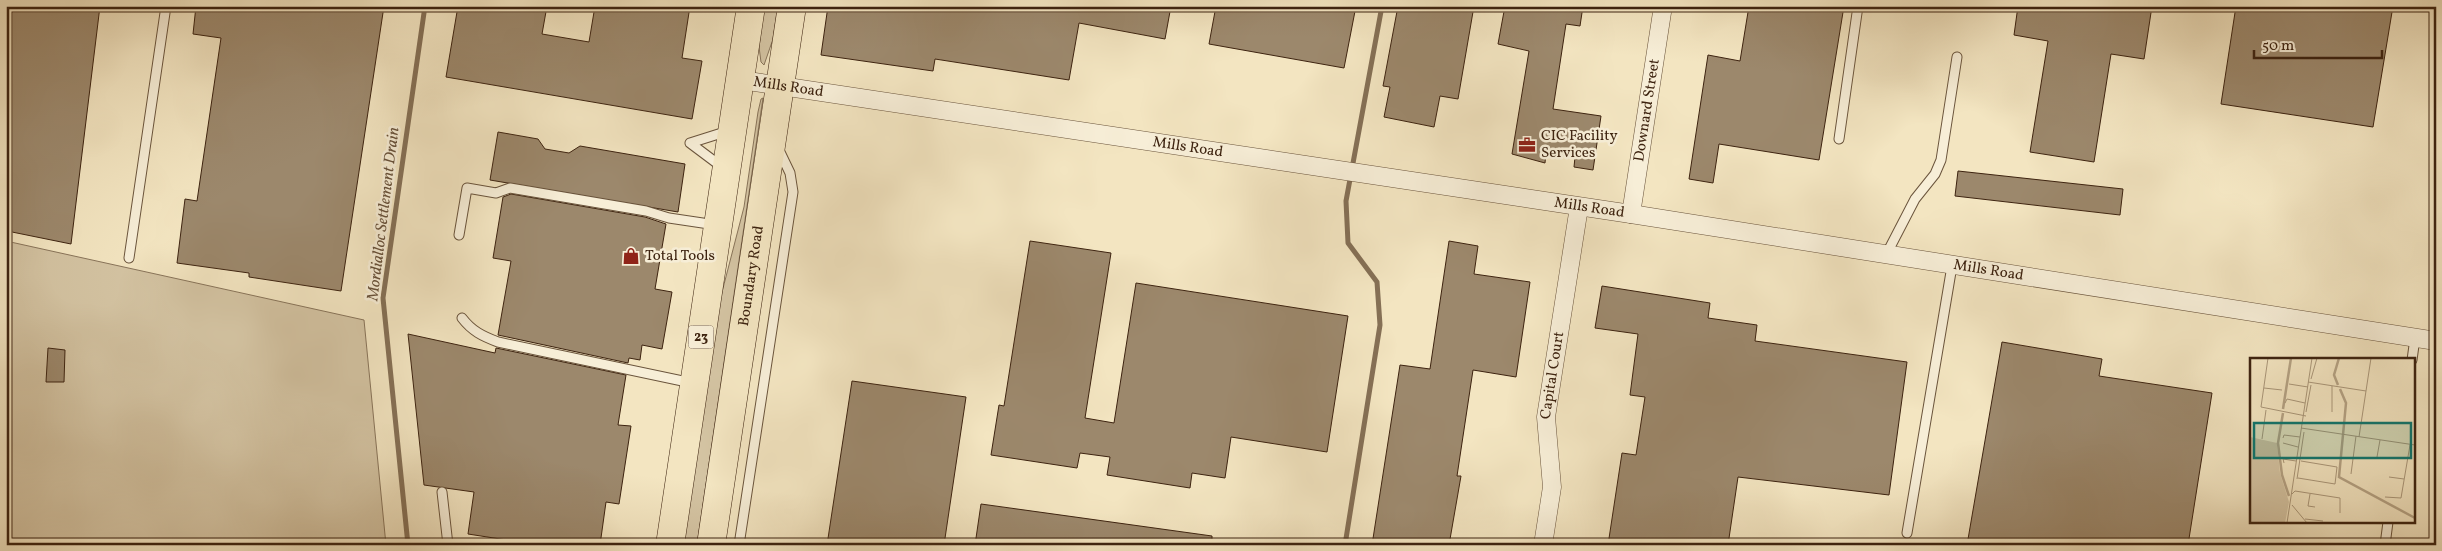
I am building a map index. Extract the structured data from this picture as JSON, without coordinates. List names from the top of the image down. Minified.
{"streets":{"main road":["Boundary Road","23"],"street":["Mills Road","Downard Street","Capital Court"]},"crossings":[["Mills Road","Downard Street"],["Mills Road","Boundary Road"],["Mills Road","23"],["Mills Road","Capital Court"]],"water":["Mordialloc Settlement Drain"],"places":{"office":["CIC Facility Services"],"shop":["Total Tools"]},"scale_bar":"50 m"}
